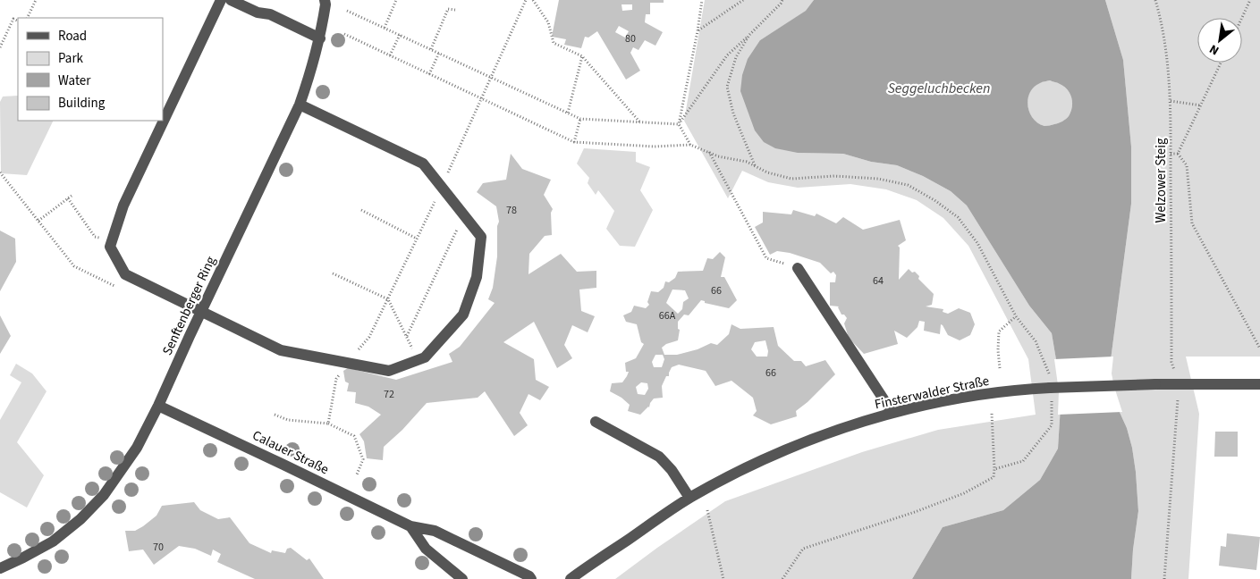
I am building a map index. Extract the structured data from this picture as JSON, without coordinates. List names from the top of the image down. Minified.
{"streets":{"street":["Senftenberger Ring","Finsterwalder Straße","Calauer Straße"],"path":["Welzower Steig"]},"crossings":[["Senftenberger Ring","Calauer Straße"]],"water":["Seggeluchbecken"],"house_numbers":["80","78","64","66","66A","66","72","70"],"legend":["Road","Park","Water","Building"],"north":"bottom left"}
